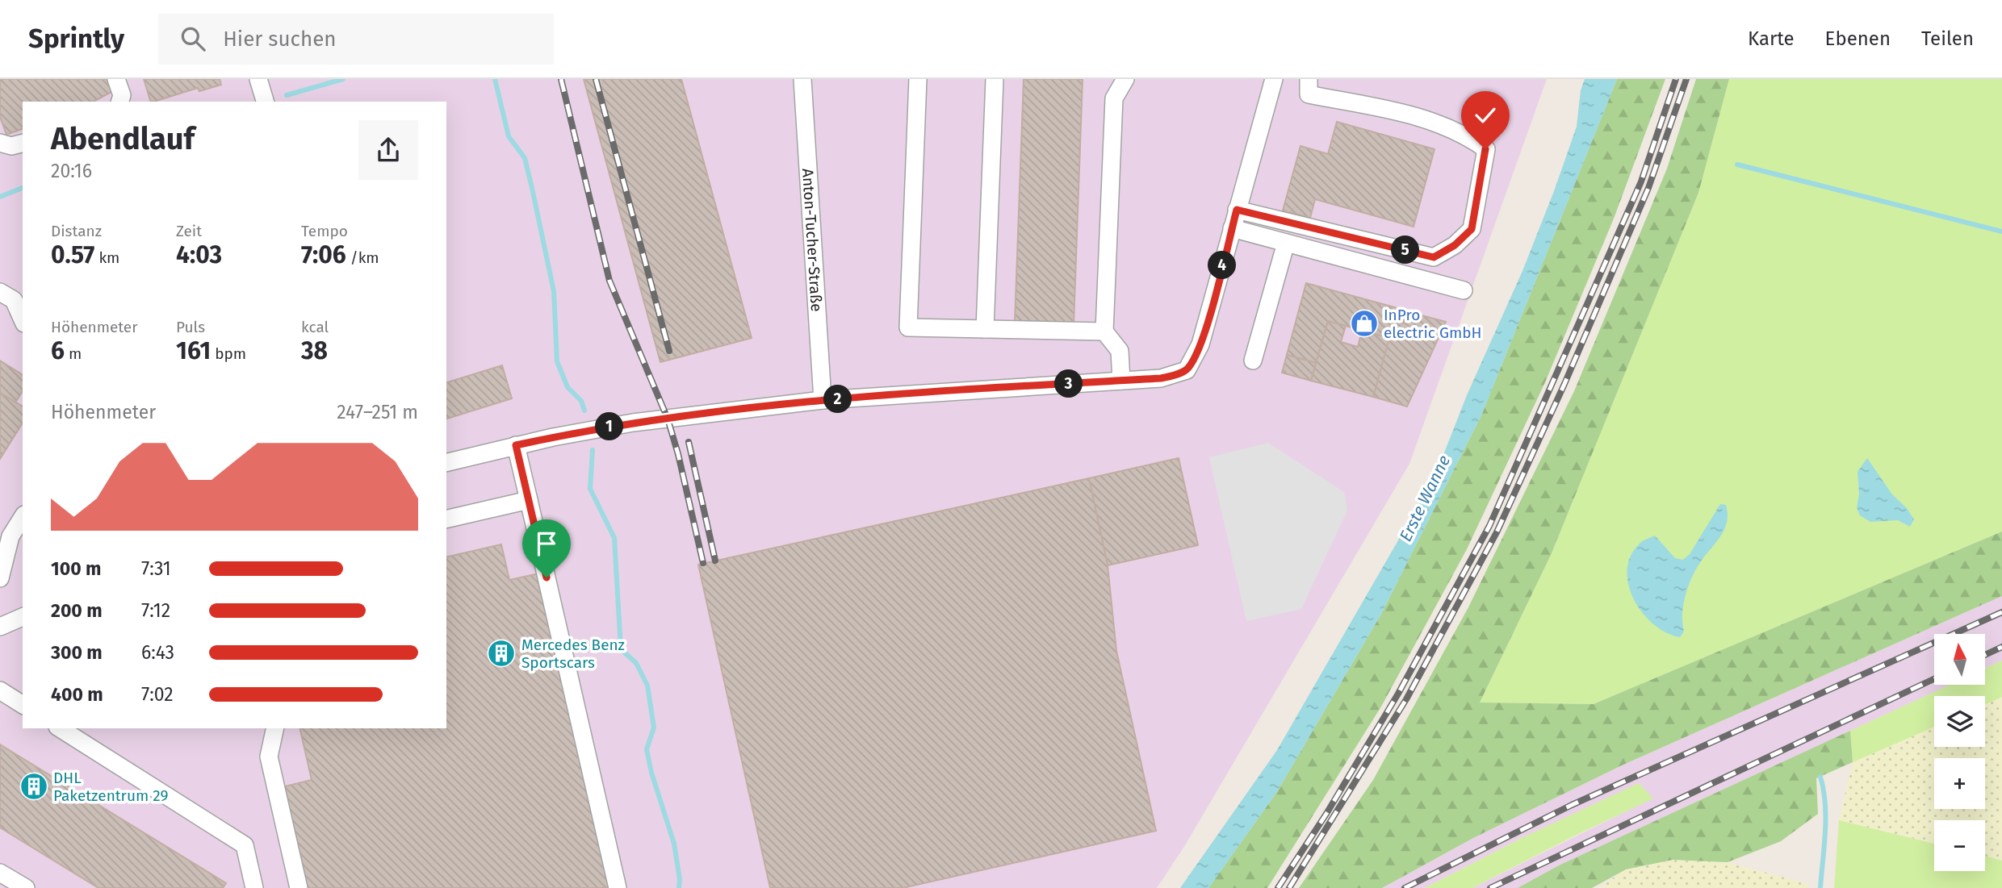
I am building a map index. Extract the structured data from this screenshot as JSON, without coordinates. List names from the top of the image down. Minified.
{"streets":{"street":["Anton-Tucher-Straße"]},"water":["Erste Wanne"],"places":{"shop":["InPro electric GmbH"],"building":["Mercedes Benz Sportscars","DHL Paketzentrum 29"]},"north":"top","page":{"header":"Sprintly","search":"Hier suchen","nav":["Karte","Ebenen","Teilen"],"heading":["Abendlauf","20:16"],"stats":[["Distanz","0.57 km"],["Zeit","4:03"],["Tempo","7:06 /km"],["Höhenmeter","6 m"],["Puls","161 bpm"],["kcal","38"]],"pins":["5","4","3","2","1"],"chart":["Höhenmeter","247–251 m"],"list":[{"name":"100 m","note":"7:31"},{"name":"200 m","note":"7:12"},{"name":"300 m","note":"6:43"},{"name":"400 m","note":"7:02"}],"map_buttons":["+","−"]}}
